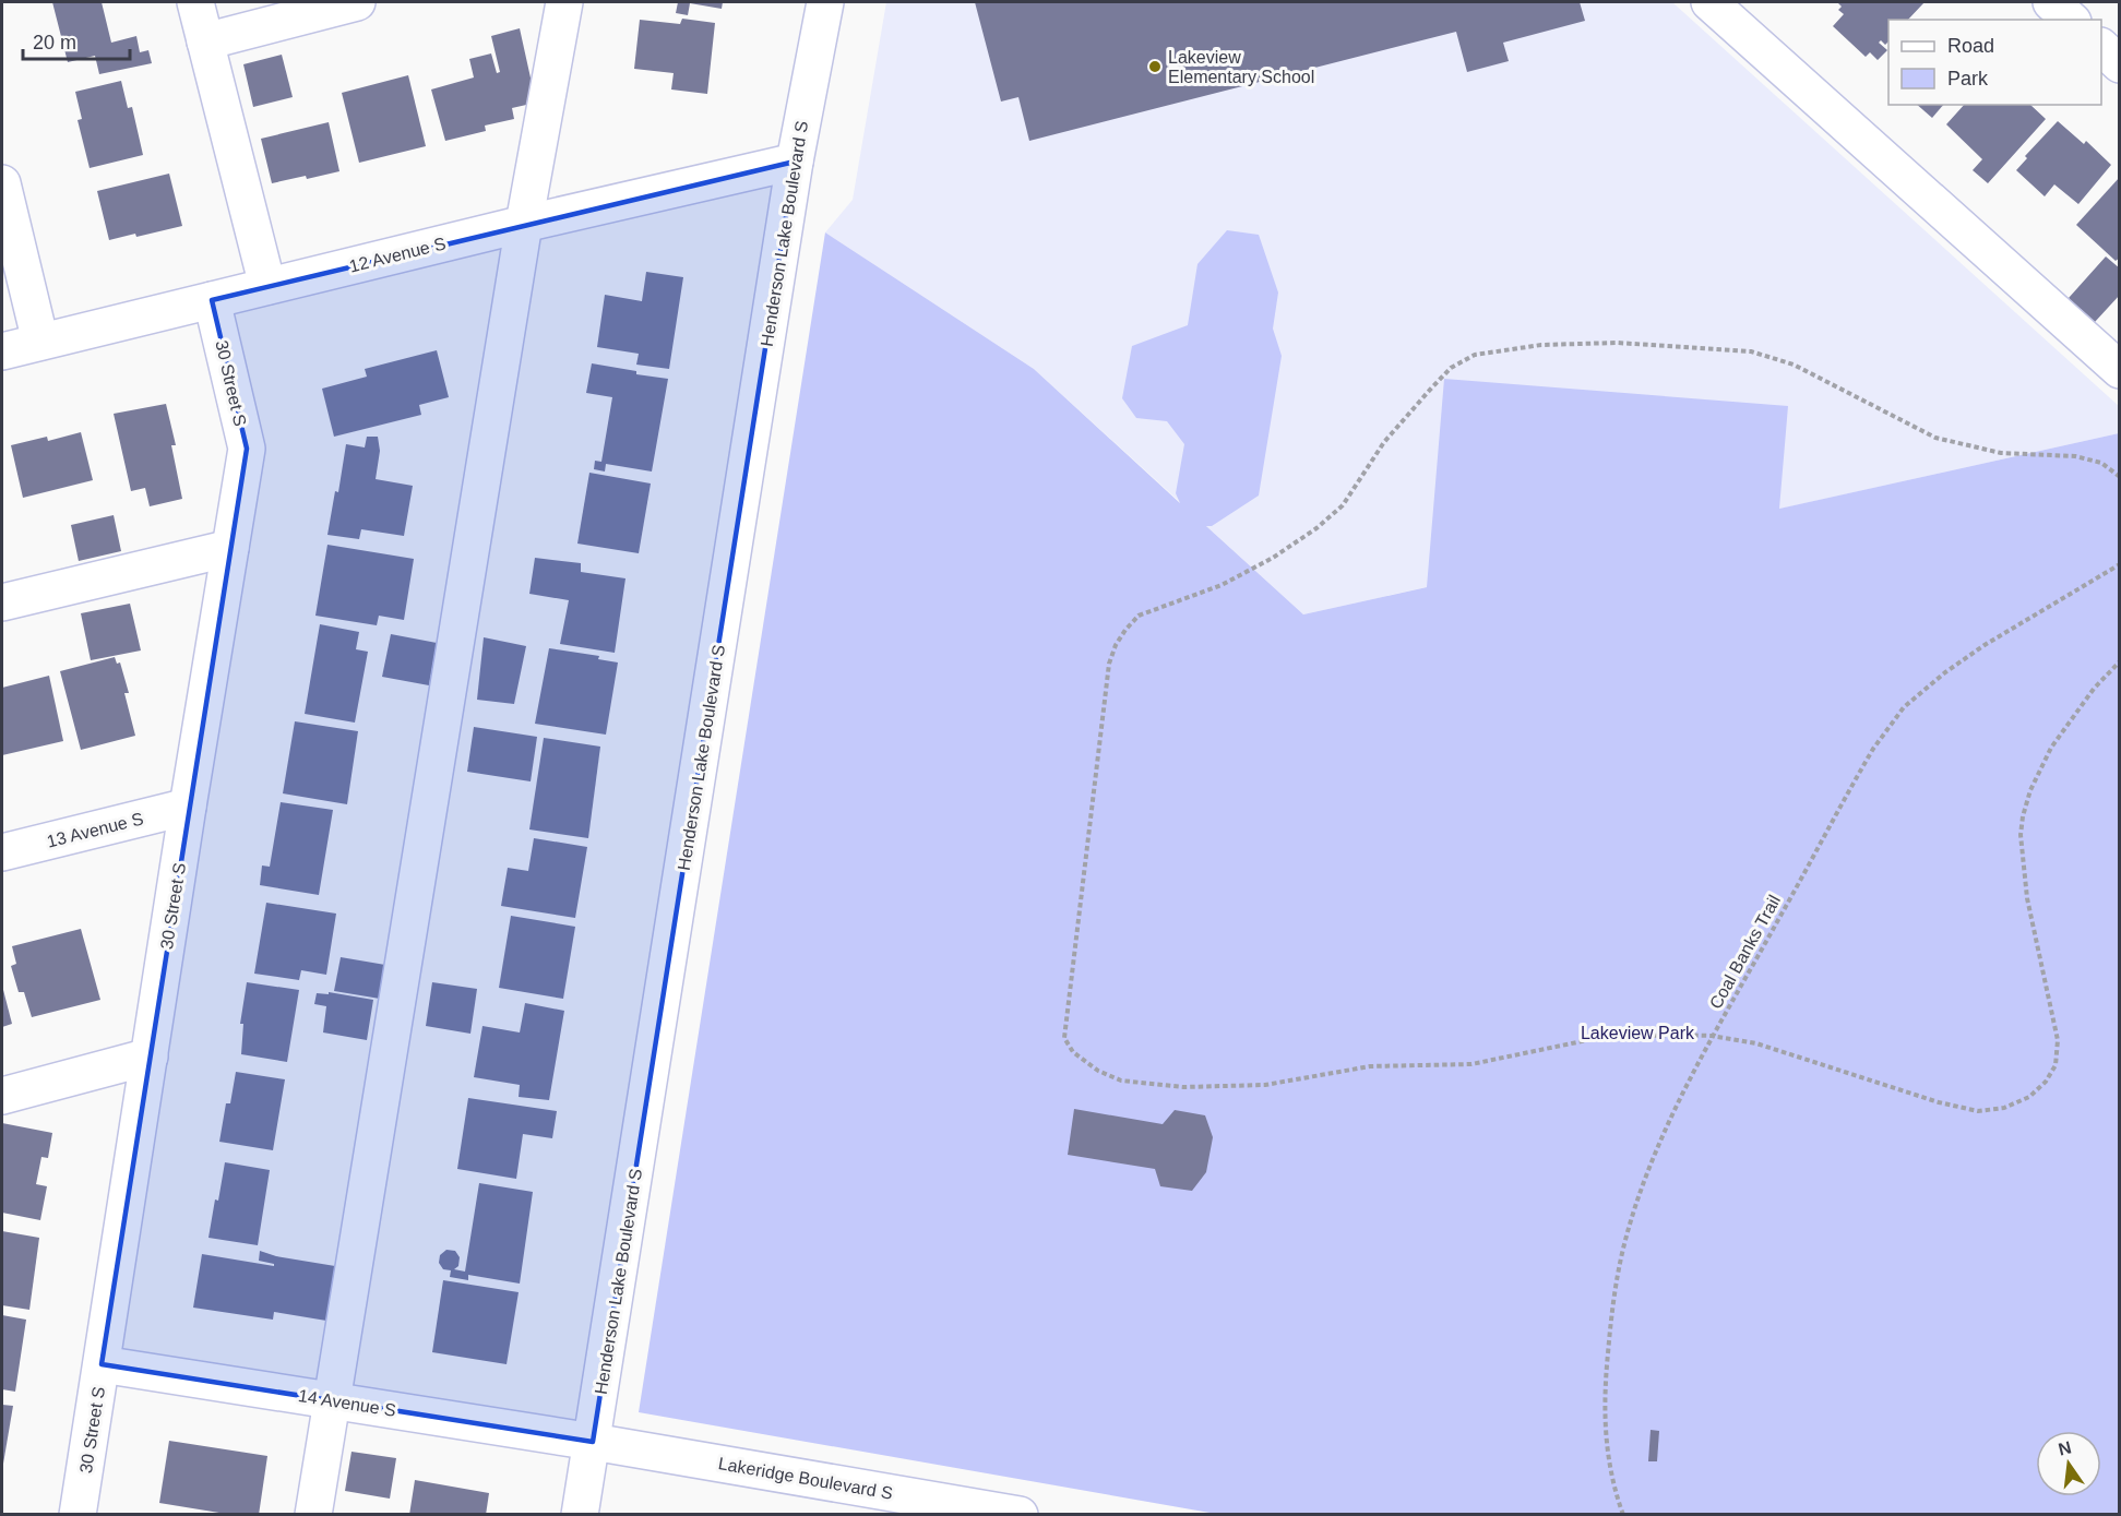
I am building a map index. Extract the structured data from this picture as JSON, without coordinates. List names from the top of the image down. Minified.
{"streets":{"street":["Henderson Lake Boulevard S","12 Avenue S","30 Street S","13 Avenue S","14 Avenue S","Lakeridge Boulevard S"],"path":["Coal Banks Trail"]},"crossings":[["Henderson Lake Boulevard S","12 Avenue S"],["Henderson Lake Boulevard S","14 Avenue S"],["Henderson Lake Boulevard S","Lakeridge Boulevard S"],["12 Avenue S","30 Street S"],["30 Street S","13 Avenue S"],["30 Street S","14 Avenue S"],["14 Avenue S","Lakeridge Boulevard S"]],"parks":["Lakeview Park"],"places":["Lakeview Elementary School"],"legend":["Road","Park"],"scale_bar":"20 m","north":"top"}
